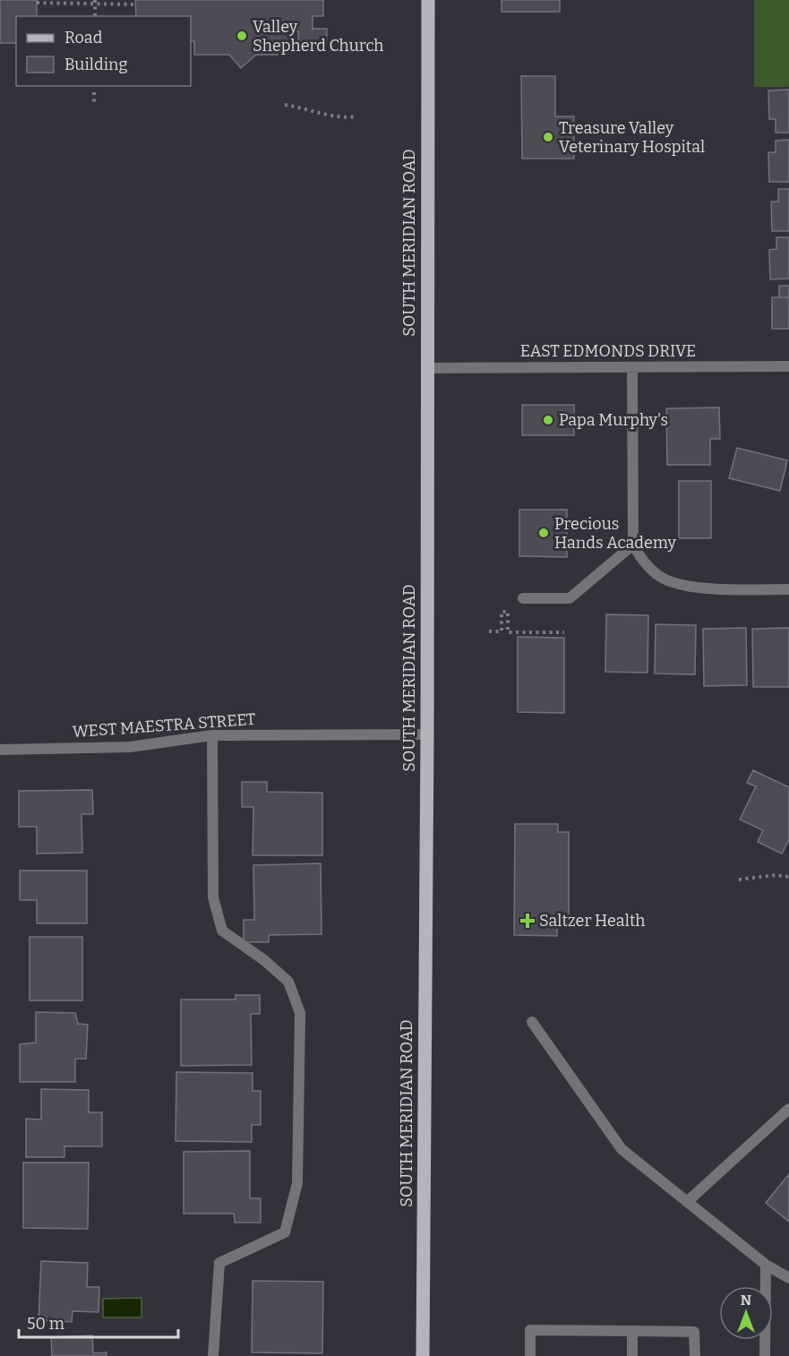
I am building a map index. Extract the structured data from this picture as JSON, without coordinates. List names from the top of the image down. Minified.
{"streets":{"main road":["SOUTH MERIDIAN ROAD"],"street":["EAST EDMONDS DRIVE","WEST MAESTRA STREET"]},"crossings":[["SOUTH MERIDIAN ROAD","EAST EDMONDS DRIVE"],["SOUTH MERIDIAN ROAD","WEST MAESTRA STREET"]],"places":{"other":["Valley Shepherd Church","Treasure Valley Veterinary Hospital","Papa Murphy's","Precious Hands Academy"],"health":["Saltzer Health"]},"legend":["Road","Building"],"scale_bar":"50 m","north":"top"}
